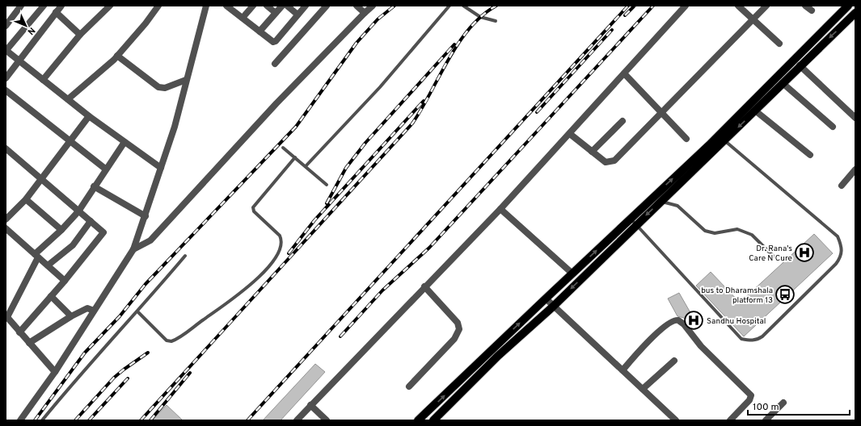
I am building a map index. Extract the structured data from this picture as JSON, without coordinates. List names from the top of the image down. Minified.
{"places":{"hospital":["Dr. Rana's Care N Cure","Sandhu Hospital"],"bus stop":["bus to Dharamshala platform 13"]},"scale_bar":"100 m","north":"bottom right"}
